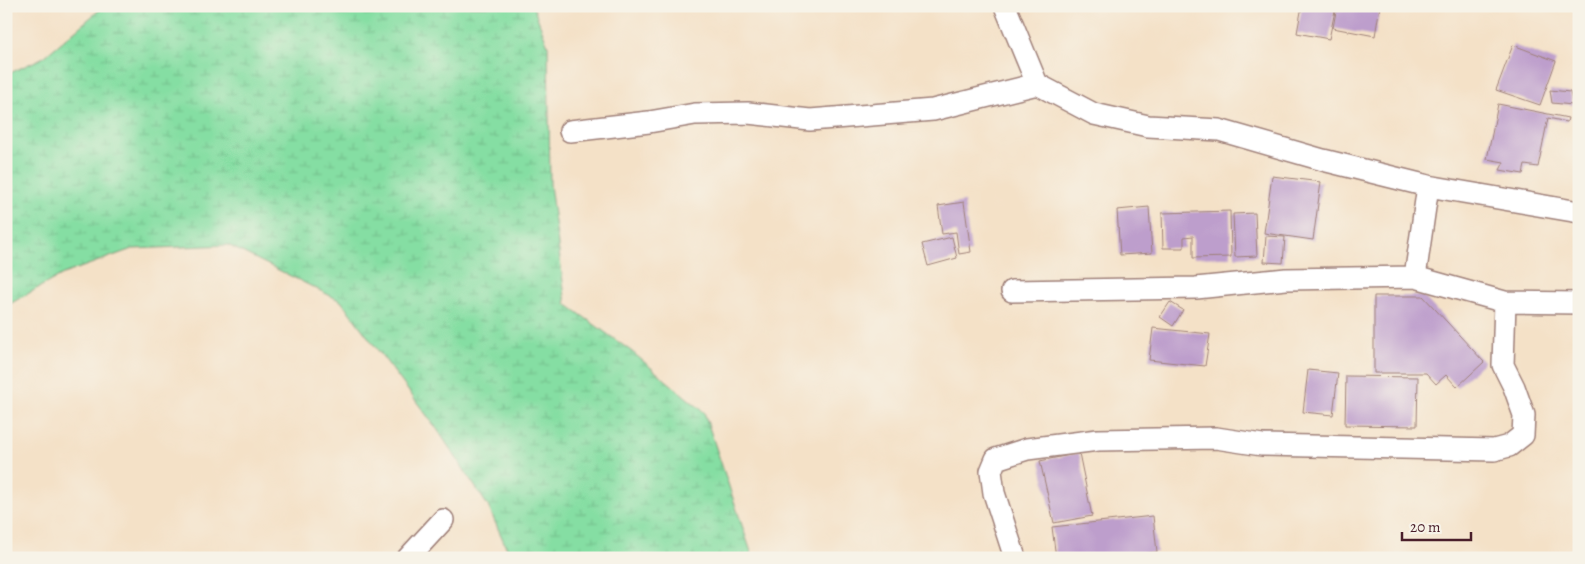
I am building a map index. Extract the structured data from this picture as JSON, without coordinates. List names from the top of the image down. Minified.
{"scale_bar":"20 m"}
